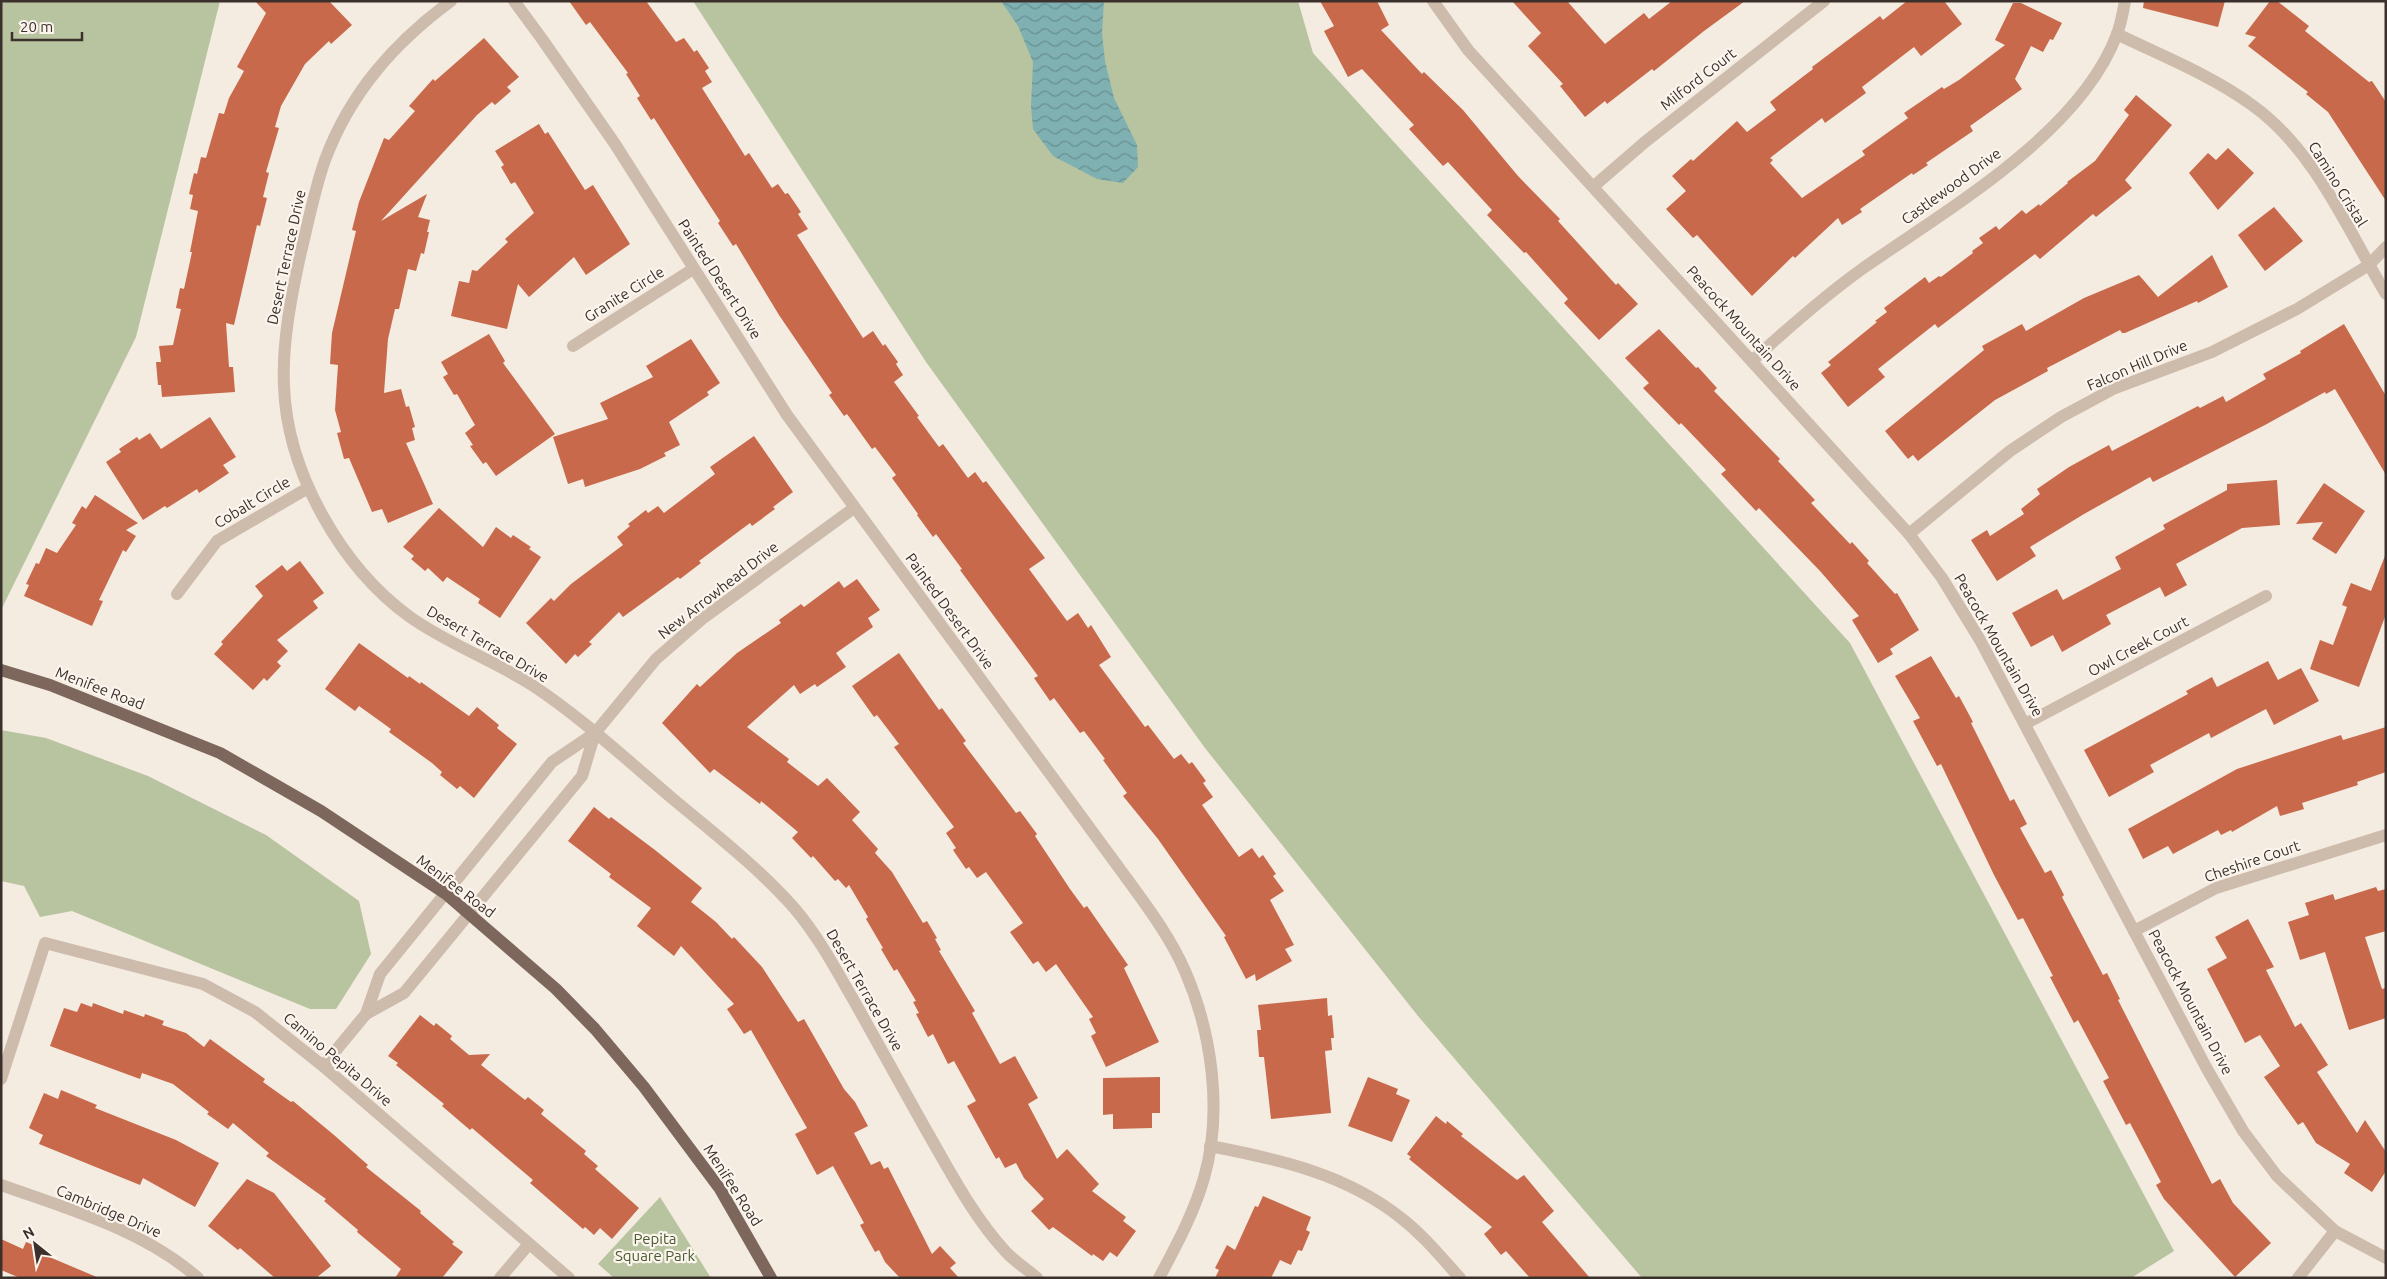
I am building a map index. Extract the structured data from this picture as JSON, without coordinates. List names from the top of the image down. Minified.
{"streets":{"main road":["Menifee Road"],"street":["Milford Court","Camino Cristal","Castlewood Drive","Desert Terrace Drive","Painted Desert Drive","Granite Circle","Peacock Mountain Drive","Falcon Hill Drive","Cobalt Circle","New Arrowhead Drive","Owl Creek Court","Cheshire Court","Camino Pepita Drive","Cambridge Drive"]},"crossings":[["Milford Court","Peacock Mountain Drive"],["Camino Cristal","Castlewood Drive"],["Camino Cristal","Falcon Hill Drive"],["Castlewood Drive","Peacock Mountain Drive"],["Desert Terrace Drive","Cobalt Circle"],["Desert Terrace Drive","New Arrowhead Drive"],["Painted Desert Drive","Granite Circle"],["Painted Desert Drive","New Arrowhead Drive"],["Peacock Mountain Drive","Falcon Hill Drive"],["Peacock Mountain Drive","Owl Creek Court"],["Peacock Mountain Drive","Cheshire Court"],["New Arrowhead Drive","Menifee Road"],["New Arrowhead Drive","Camino Pepita Drive"]],"parks":["Pepita Square Park"],"scale_bar":"20 m","north":"top left"}
